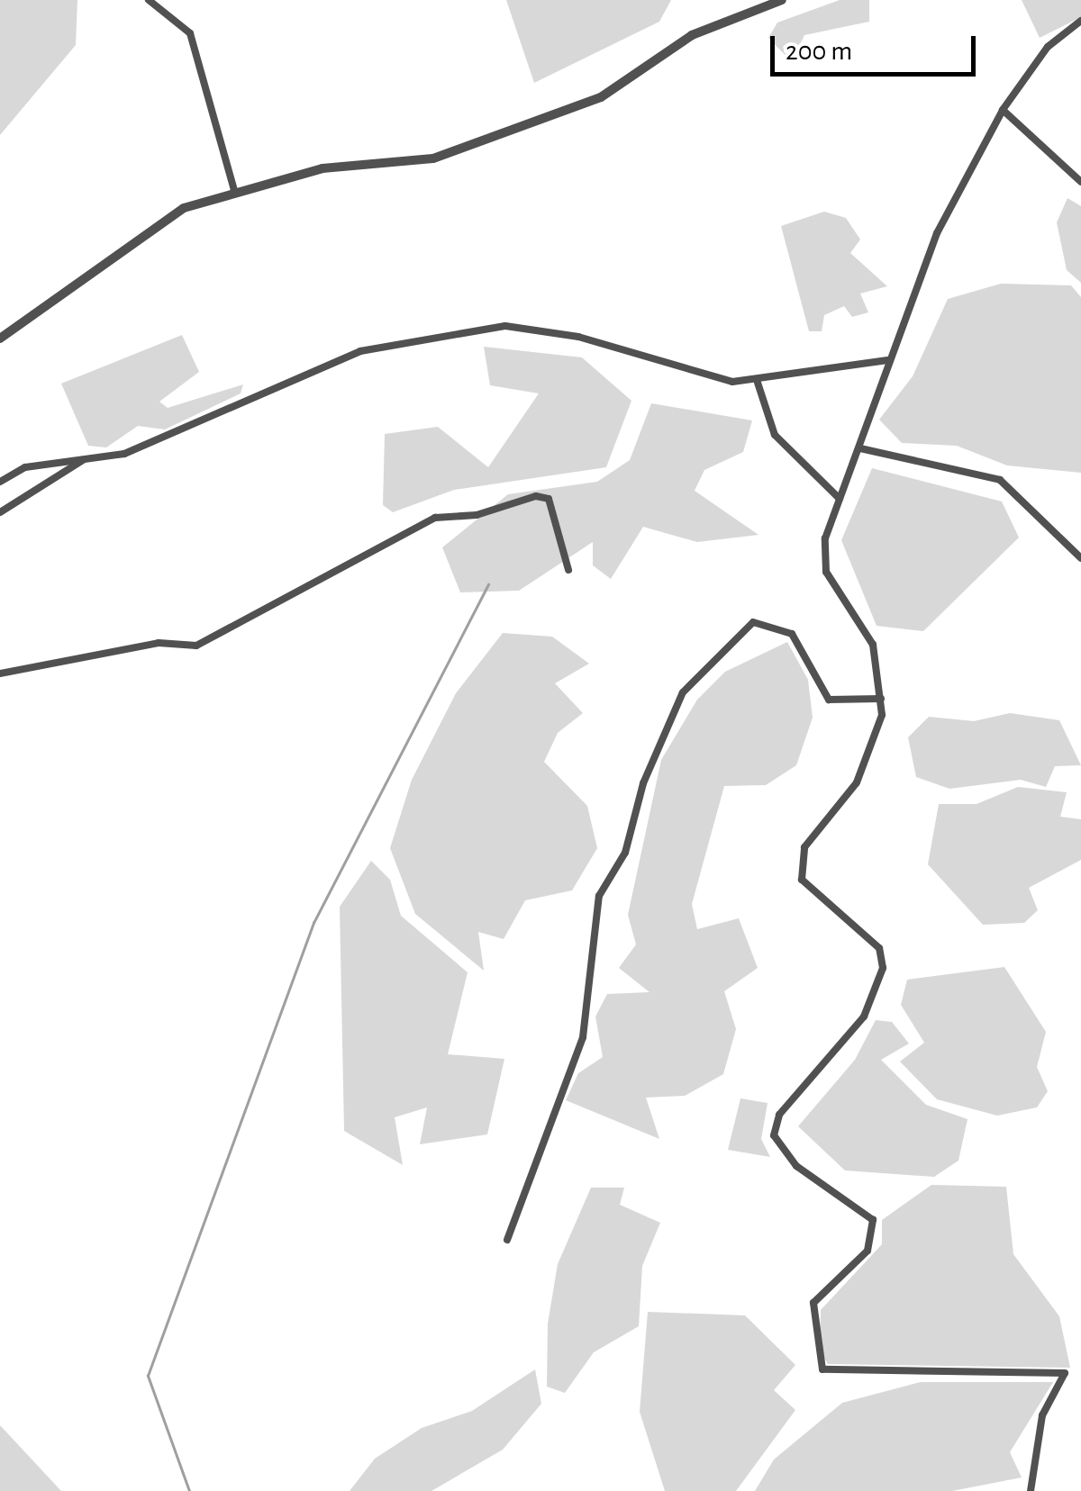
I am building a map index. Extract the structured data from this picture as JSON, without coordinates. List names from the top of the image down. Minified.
{"scale_bar":"200 m"}
